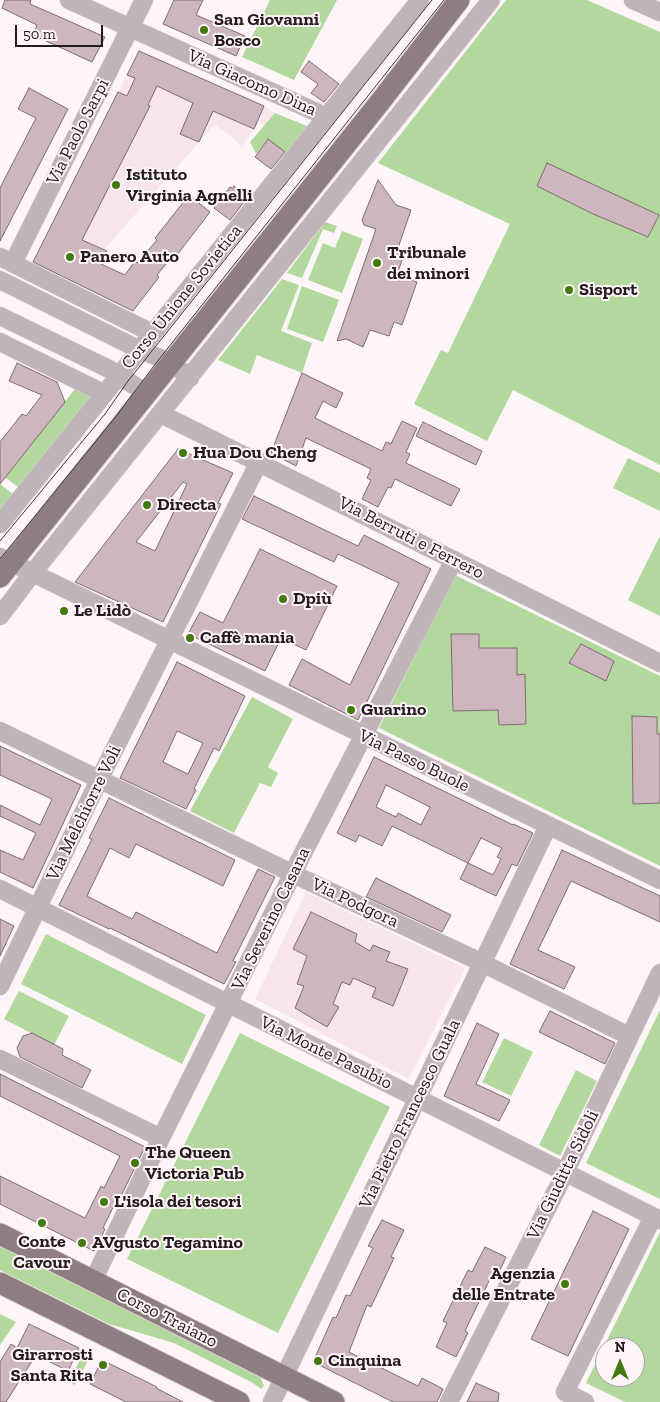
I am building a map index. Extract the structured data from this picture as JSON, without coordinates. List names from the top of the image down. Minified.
{"streets":{"main road":["Corso Unione Sovietica","Corso Traiano"],"street":["Via Giacomo Dina","Via Paolo Sarpi","Via Berruti e Ferrero","Via Passo Buole","Via Melchiorre Voli","Via Podgora","Via Severino Casana","Via Monte Pasubio","Via Pietro Francesco Guala","Via Giuditta Sidoli"]},"crossings":[["Via Giacomo Dina","Via Paolo Sarpi"],["Via Giacomo Dina","Corso Unione Sovietica"],["Corso Unione Sovietica","Via Passo Buole"],["Via Berruti e Ferrero","Via Severino Casana"],["Via Passo Buole","Via Melchiorre Voli"],["Via Passo Buole","Via Severino Casana"],["Via Passo Buole","Via Pietro Francesco Guala"],["Via Melchiorre Voli","Via Podgora"],["Via Melchiorre Voli","Via Monte Pasubio"],["Via Podgora","Via Severino Casana"],["Via Podgora","Via Pietro Francesco Guala"],["Via Podgora","Via Giuditta Sidoli"],["Via Severino Casana","Via Monte Pasubio"],["Via Severino Casana","Corso Traiano"],["Via Monte Pasubio","Via Pietro Francesco Guala"],["Via Monte Pasubio","Via Giuditta Sidoli"],["Via Pietro Francesco Guala","Corso Traiano"]],"places":["San Giovanni Bosco","Istituto Virginia Agnelli","Panero Auto","Tribunale dei minori","Sisport","Hua Dou Cheng","Directa","Dpiù","Le Lidò","Caffè mania","Guarino","The Queen Victoria Pub","L'isola dei tesori","Conte Cavour","AVgusto Tegamino","Agenzia delle Entrate","Cinquina","Girarrosti Santa Rita"],"scale_bar":"50 m","north":"top"}
